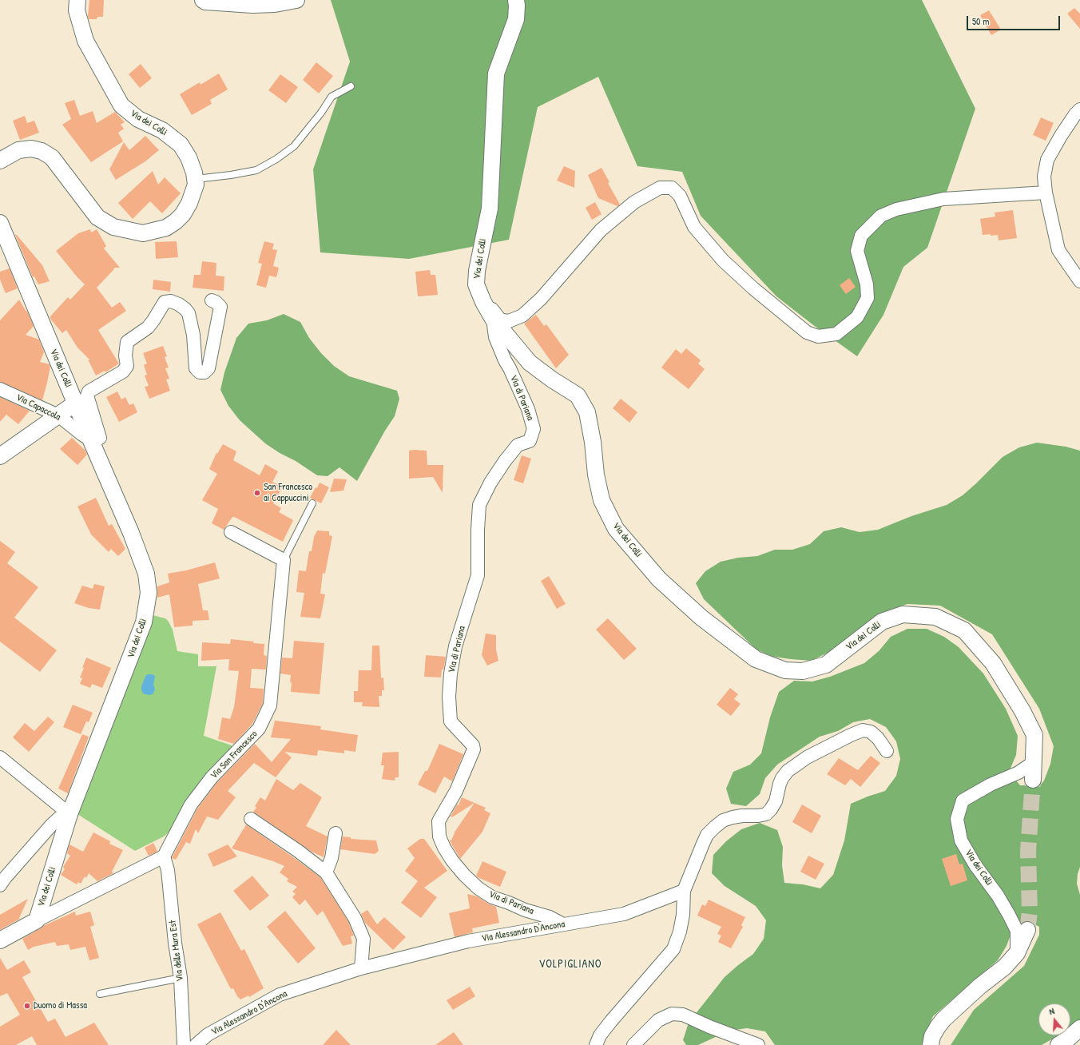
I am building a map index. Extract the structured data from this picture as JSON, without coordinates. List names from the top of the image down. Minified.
{"streets":{"street":["Via dei Colli","Via di Pariana","Via Capaccola","Via San Francesco","Via Alessandro D'Ancona","Via delle Mura Est"]},"crossings":[["Via dei Colli","Via di Pariana"],["Via dei Colli","Via Capaccola"],["Via di Pariana","Via Alessandro D'Ancona"],["Via San Francesco","Via delle Mura Est"]],"districts":["VOLPIGLIANO"],"places":["San Francesco ai Cappuccini","Duomo di Massa"],"scale_bar":"50 m","north":"top"}
